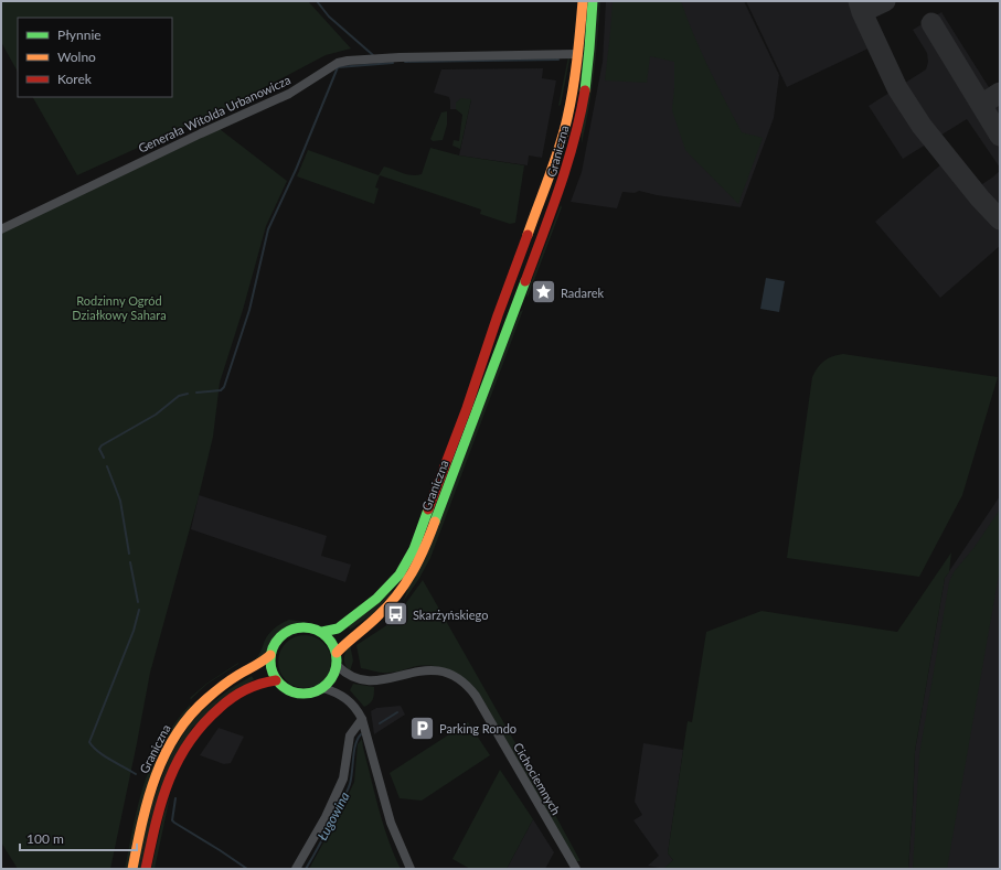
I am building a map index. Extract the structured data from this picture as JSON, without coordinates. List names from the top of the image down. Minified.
{"streets":{"main road":["Graniczna"],"street":["Generała Witolda Urbanowicza","Cichociemnych"]},"crossings":[["Generała Witolda Urbanowicza","Graniczna"],["Graniczna","Cichociemnych"]],"water":["Ługowina"],"parks":["Rodzinny Ogród Działkowy Sahara"],"places":{"place":["Radarek"],"bus stop":["Skarżyńskiego"],"parking":["Parking Rondo"]},"legend":["Płynnie","Wolno","Korek"],"scale_bar":"100 m"}
